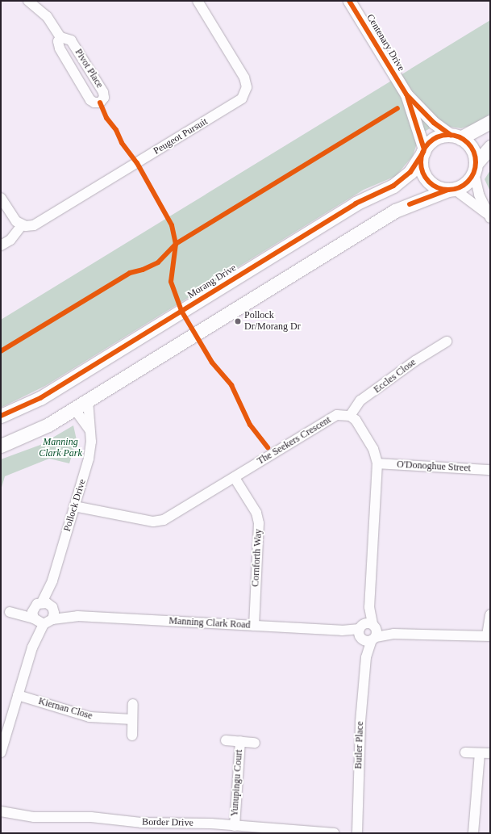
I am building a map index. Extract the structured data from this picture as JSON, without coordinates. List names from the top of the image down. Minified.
{"streets":{"main road":["Morang Drive"],"street":["Centenary Drive","Pivot Place","Peugeot Pursuit","Eccles Close","The Seekers Crescent","O'Donoghue Street","Pollock Drive","Cornforth Way","Manning Clark Road","Kiernan Close","Butler Place","Yunupingu Court","Border Drive"]},"crossings":[["Centenary Drive","Morang Drive"],["Eccles Close","The Seekers Crescent"],["The Seekers Crescent","Pollock Drive"],["The Seekers Crescent","Cornforth Way"],["Pollock Drive","Manning Clark Road"],["Cornforth Way","Manning Clark Road"],["Manning Clark Road","Butler Place"],["Yunupingu Court","Border Drive"]],"parks":["Manning Clark Park"],"places":["Pollock Dr/Morang Dr"]}
